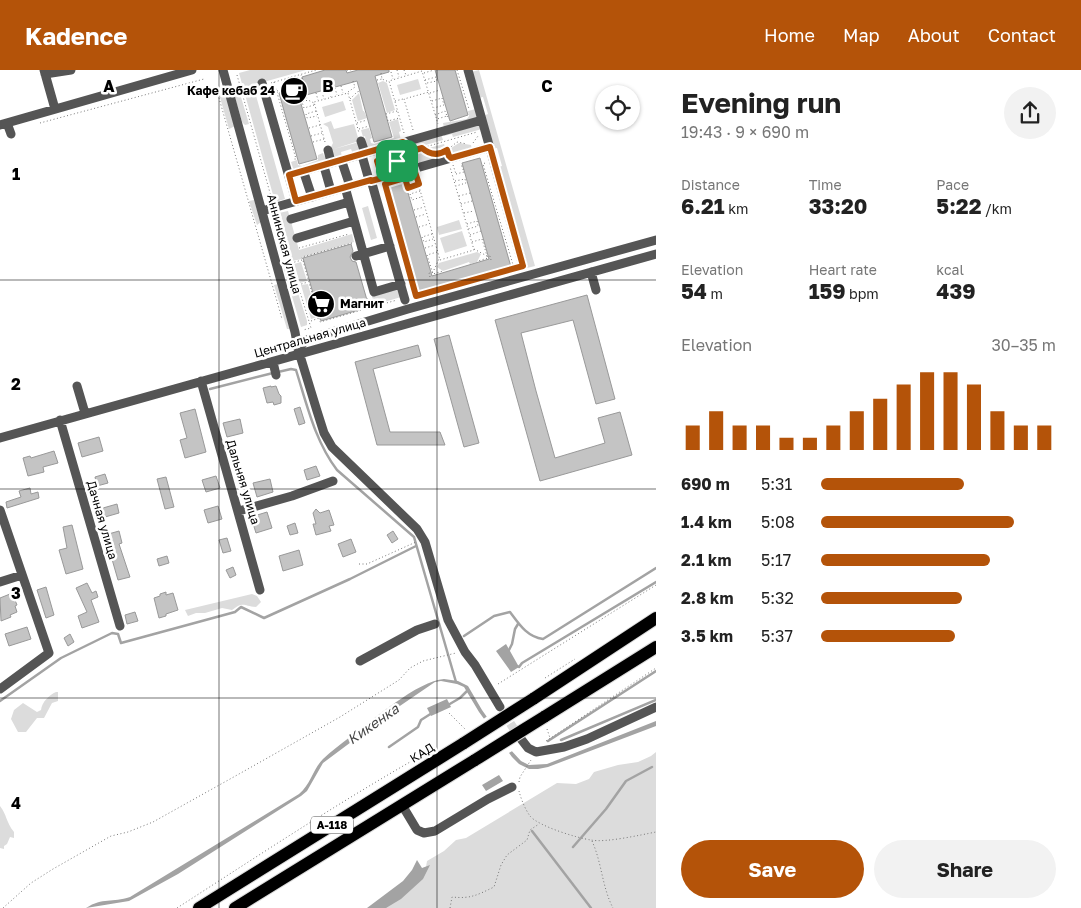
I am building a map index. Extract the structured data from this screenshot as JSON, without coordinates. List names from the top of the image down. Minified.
{"streets":{"highway":["КАД","А-118"],"street":["Аннинская улица","Центральная улица","Дальняя улица","Дачная улица"]},"crossings":[["Аннинская улица","Центральная улица"],["Центральная улица","Дальняя улица"],["Центральная улица","Дачная улица"]],"water":["Кикенка"],"places":{"cafe":["Кафе кебаб 24"],"supermarket":["Магнит"]},"page":{"header":"Kadence","nav":["Home","Map","About","Contact"],"heading":["Evening run","19:43 · 9 × 690 m"],"stats":[["Distance","6.21 km"],["Time","33:20"],["Pace","5:22 /km"],["Elevation","54 m"],["Heart rate","159 bpm"],["kcal","439"]],"chart":["Elevation","30–35 m"],"list":[{"name":"690 m","note":"5:31"},{"name":"1.4 km","note":"5:08"},{"name":"2.1 km","note":"5:17"},{"name":"2.8 km","note":"5:32"},{"name":"3.5 km","note":"5:37"}],"buttons":["Save","Share"]},"grid":{"columns":["A","B","C"],"rows":["1","2","3","4"]}}
